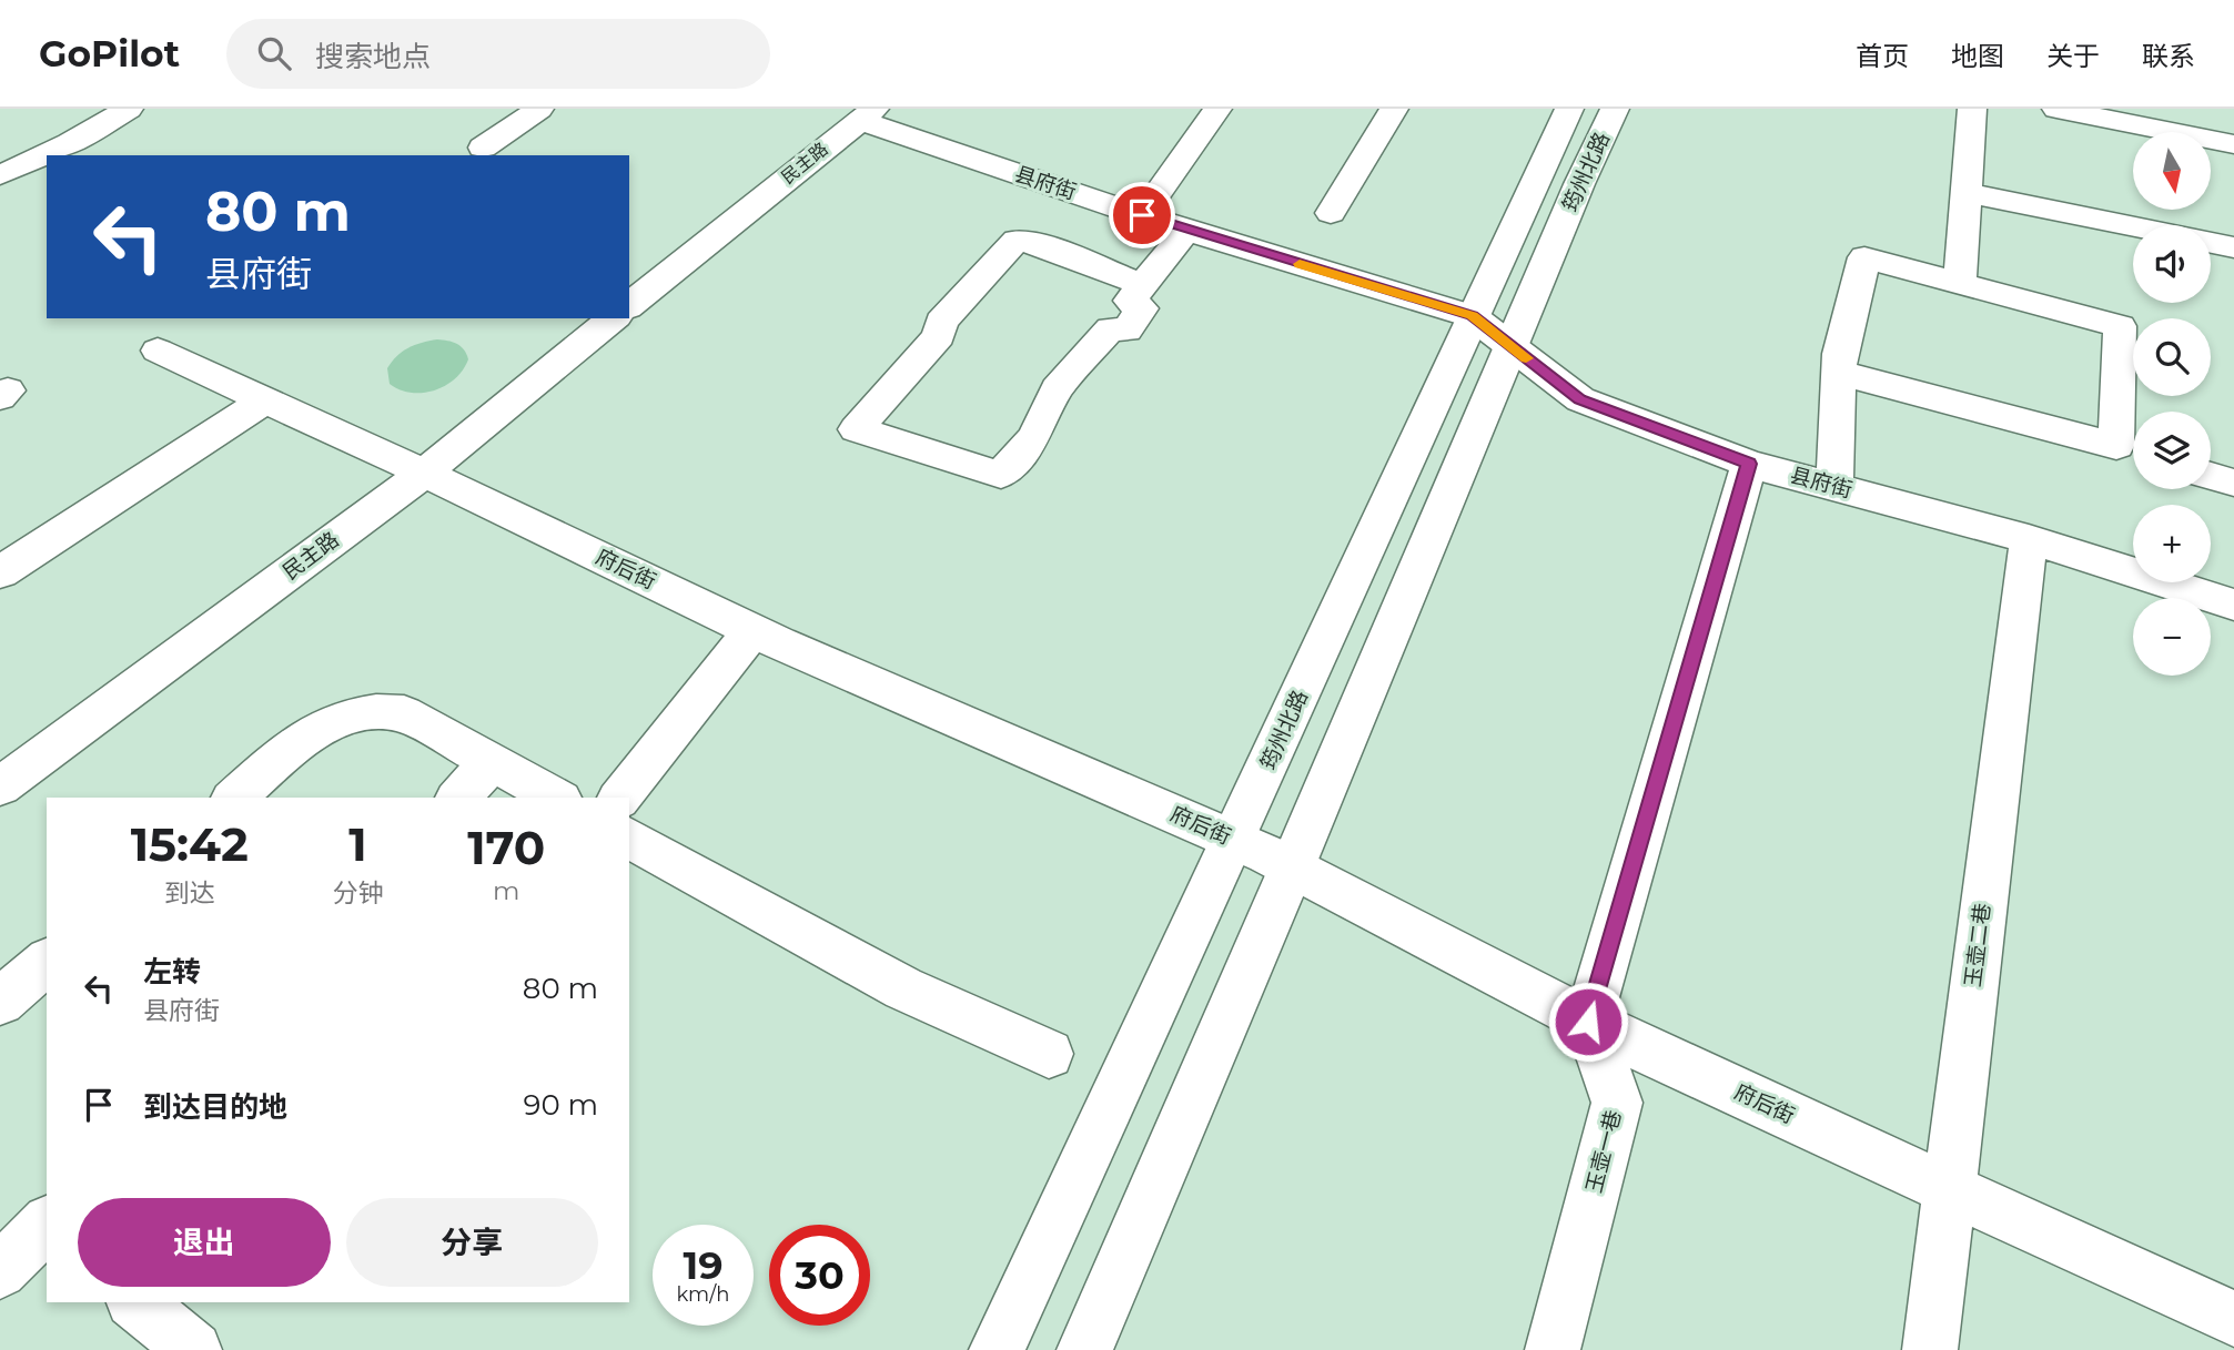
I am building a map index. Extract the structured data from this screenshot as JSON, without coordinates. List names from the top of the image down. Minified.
{"streets":{"street":["民主路","筠州北路","县府街","府后街","玉壶二巷","玉壶一巷"]},"crossings":[["民主路","县府街"],["民主路","府后街"],["筠州北路","县府街"],["筠州北路","府后街"],["县府街","玉壶二巷"],["府后街","玉壶二巷"],["府后街","玉壶一巷"]],"north":"bottom","page":{"header":"GoPilot","search":"搜索地点","nav":["首页","地图","关于","联系"],"map_buttons":["+","−"],"turn":["80 m","县府街"],"eta":["15:42","到达","1","分钟","170","m"],"list":[{"name":"左转","note":"县府街","value":"80 m"},{"name":"到达目的地","value":"90 m"}],"buttons":["退出","分享"],"speed":"19 km/h","limit":"30"}}
